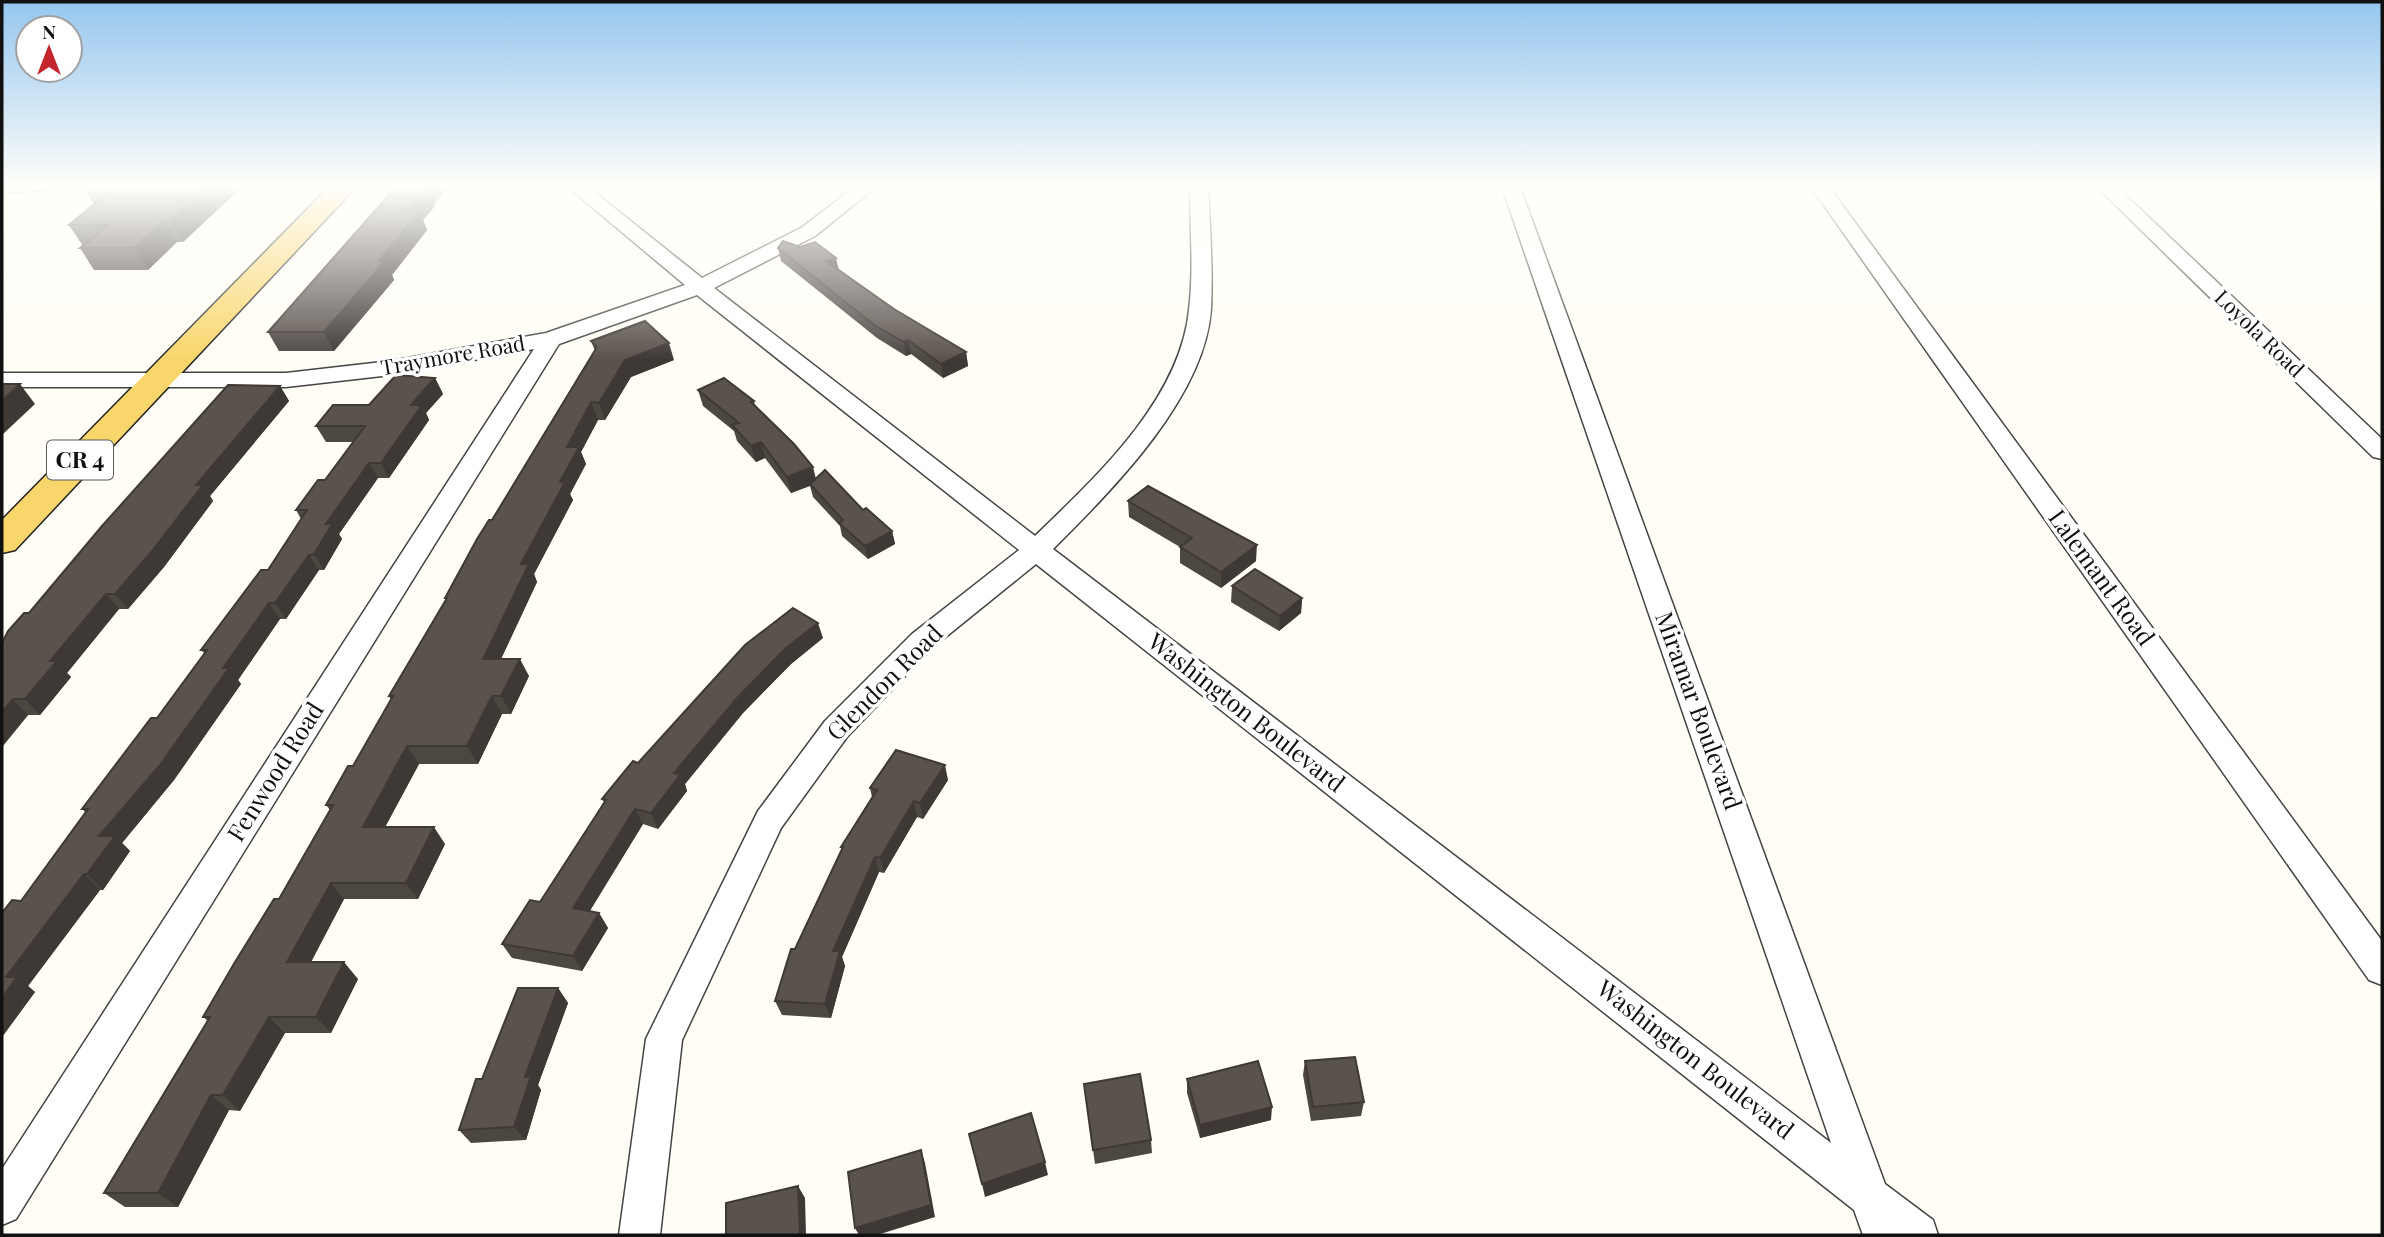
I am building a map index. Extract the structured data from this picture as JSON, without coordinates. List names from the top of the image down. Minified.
{"streets":{"main road":["CR 4"],"street":["Loyola Road","Traymore Road","Lalemant Road","Glendon Road","Miramar Boulevard","Washington Boulevard","Fenwood Road"]},"crossings":[["Traymore Road","CR 4"],["Traymore Road","Washington Boulevard"],["Traymore Road","Fenwood Road"],["Glendon Road","Washington Boulevard"],["Miramar Boulevard","Washington Boulevard"]],"north":"top"}
